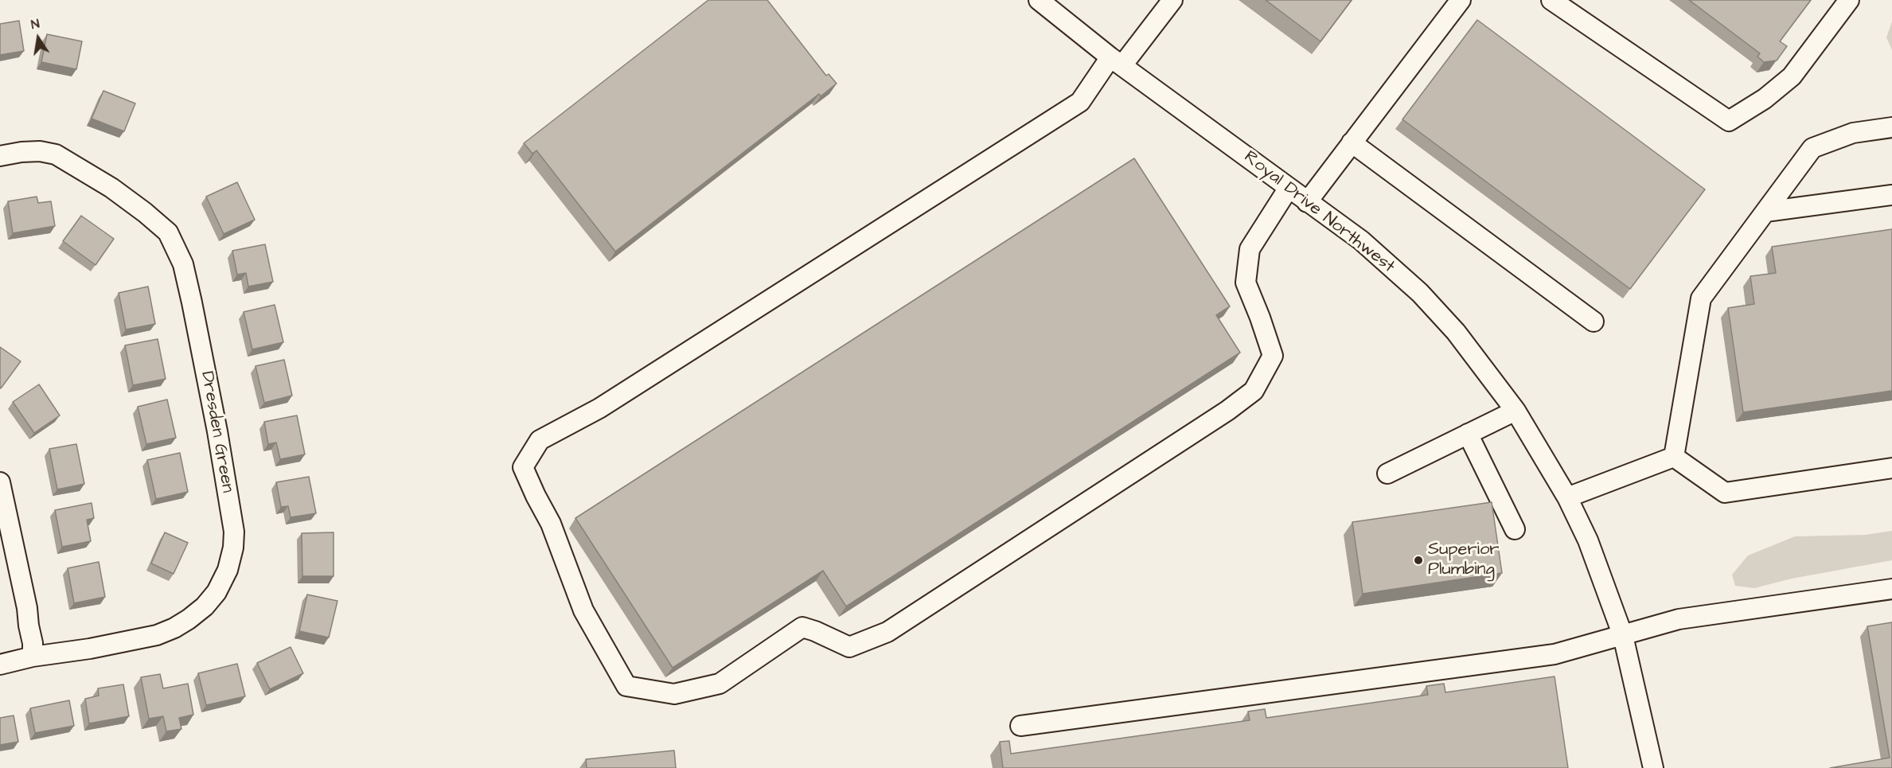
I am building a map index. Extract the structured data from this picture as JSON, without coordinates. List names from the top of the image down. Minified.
{"streets":{"street":["Royal Drive Northwest","Dresden Green"]},"places":["Superior Plumbing"],"north":"top"}
